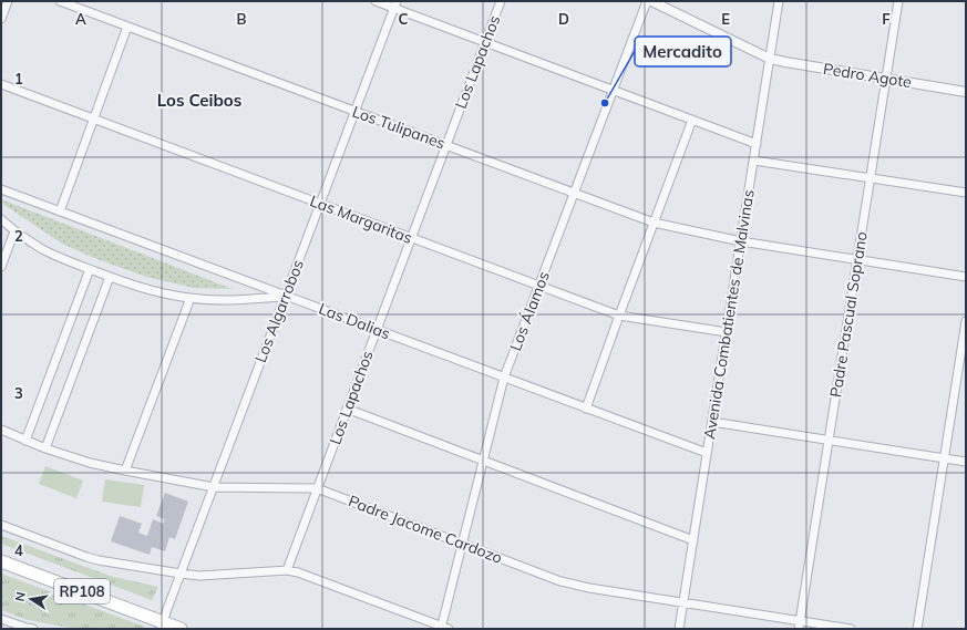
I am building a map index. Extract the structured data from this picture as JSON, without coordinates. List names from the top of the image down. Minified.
{"streets":{"main road":["RP108"],"street":["Los Lapachos","Pedro Agote","Los Tulipanes","Las Margaritas","Los Algarrobos","Los Álamos","Avenida Combatientes de Malvinas","Padre Pascual Soprano","Las Dalias","Padre Jacome Cardozo"]},"crossings":[["Los Lapachos","Los Tulipanes"],["Los Lapachos","Las Margaritas"],["Los Lapachos","Las Dalias"],["Los Lapachos","Padre Jacome Cardozo"],["Pedro Agote","Avenida Combatientes de Malvinas"],["Pedro Agote","Padre Pascual Soprano"],["Los Tulipanes","Los Algarrobos"],["Los Tulipanes","Los Álamos"],["Los Tulipanes","Avenida Combatientes de Malvinas"],["Los Tulipanes","Padre Pascual Soprano"],["Las Margaritas","Los Algarrobos"],["Las Margaritas","Los Álamos"],["Las Margaritas","Avenida Combatientes de Malvinas"],["Los Algarrobos","Las Dalias"],["Los Algarrobos","Padre Jacome Cardozo"],["Los Algarrobos","RP108"],["Los Álamos","Las Dalias"],["Los Álamos","Padre Jacome Cardozo"],["Avenida Combatientes de Malvinas","Las Dalias"],["Avenida Combatientes de Malvinas","Padre Jacome Cardozo"],["Padre Pascual Soprano","Padre Jacome Cardozo"]],"districts":["Los Ceibos"],"places":["Mercadito"],"north":"left","grid":{"columns":["A","B","C","D","E","F"],"rows":["1","2","3","4"]}}
